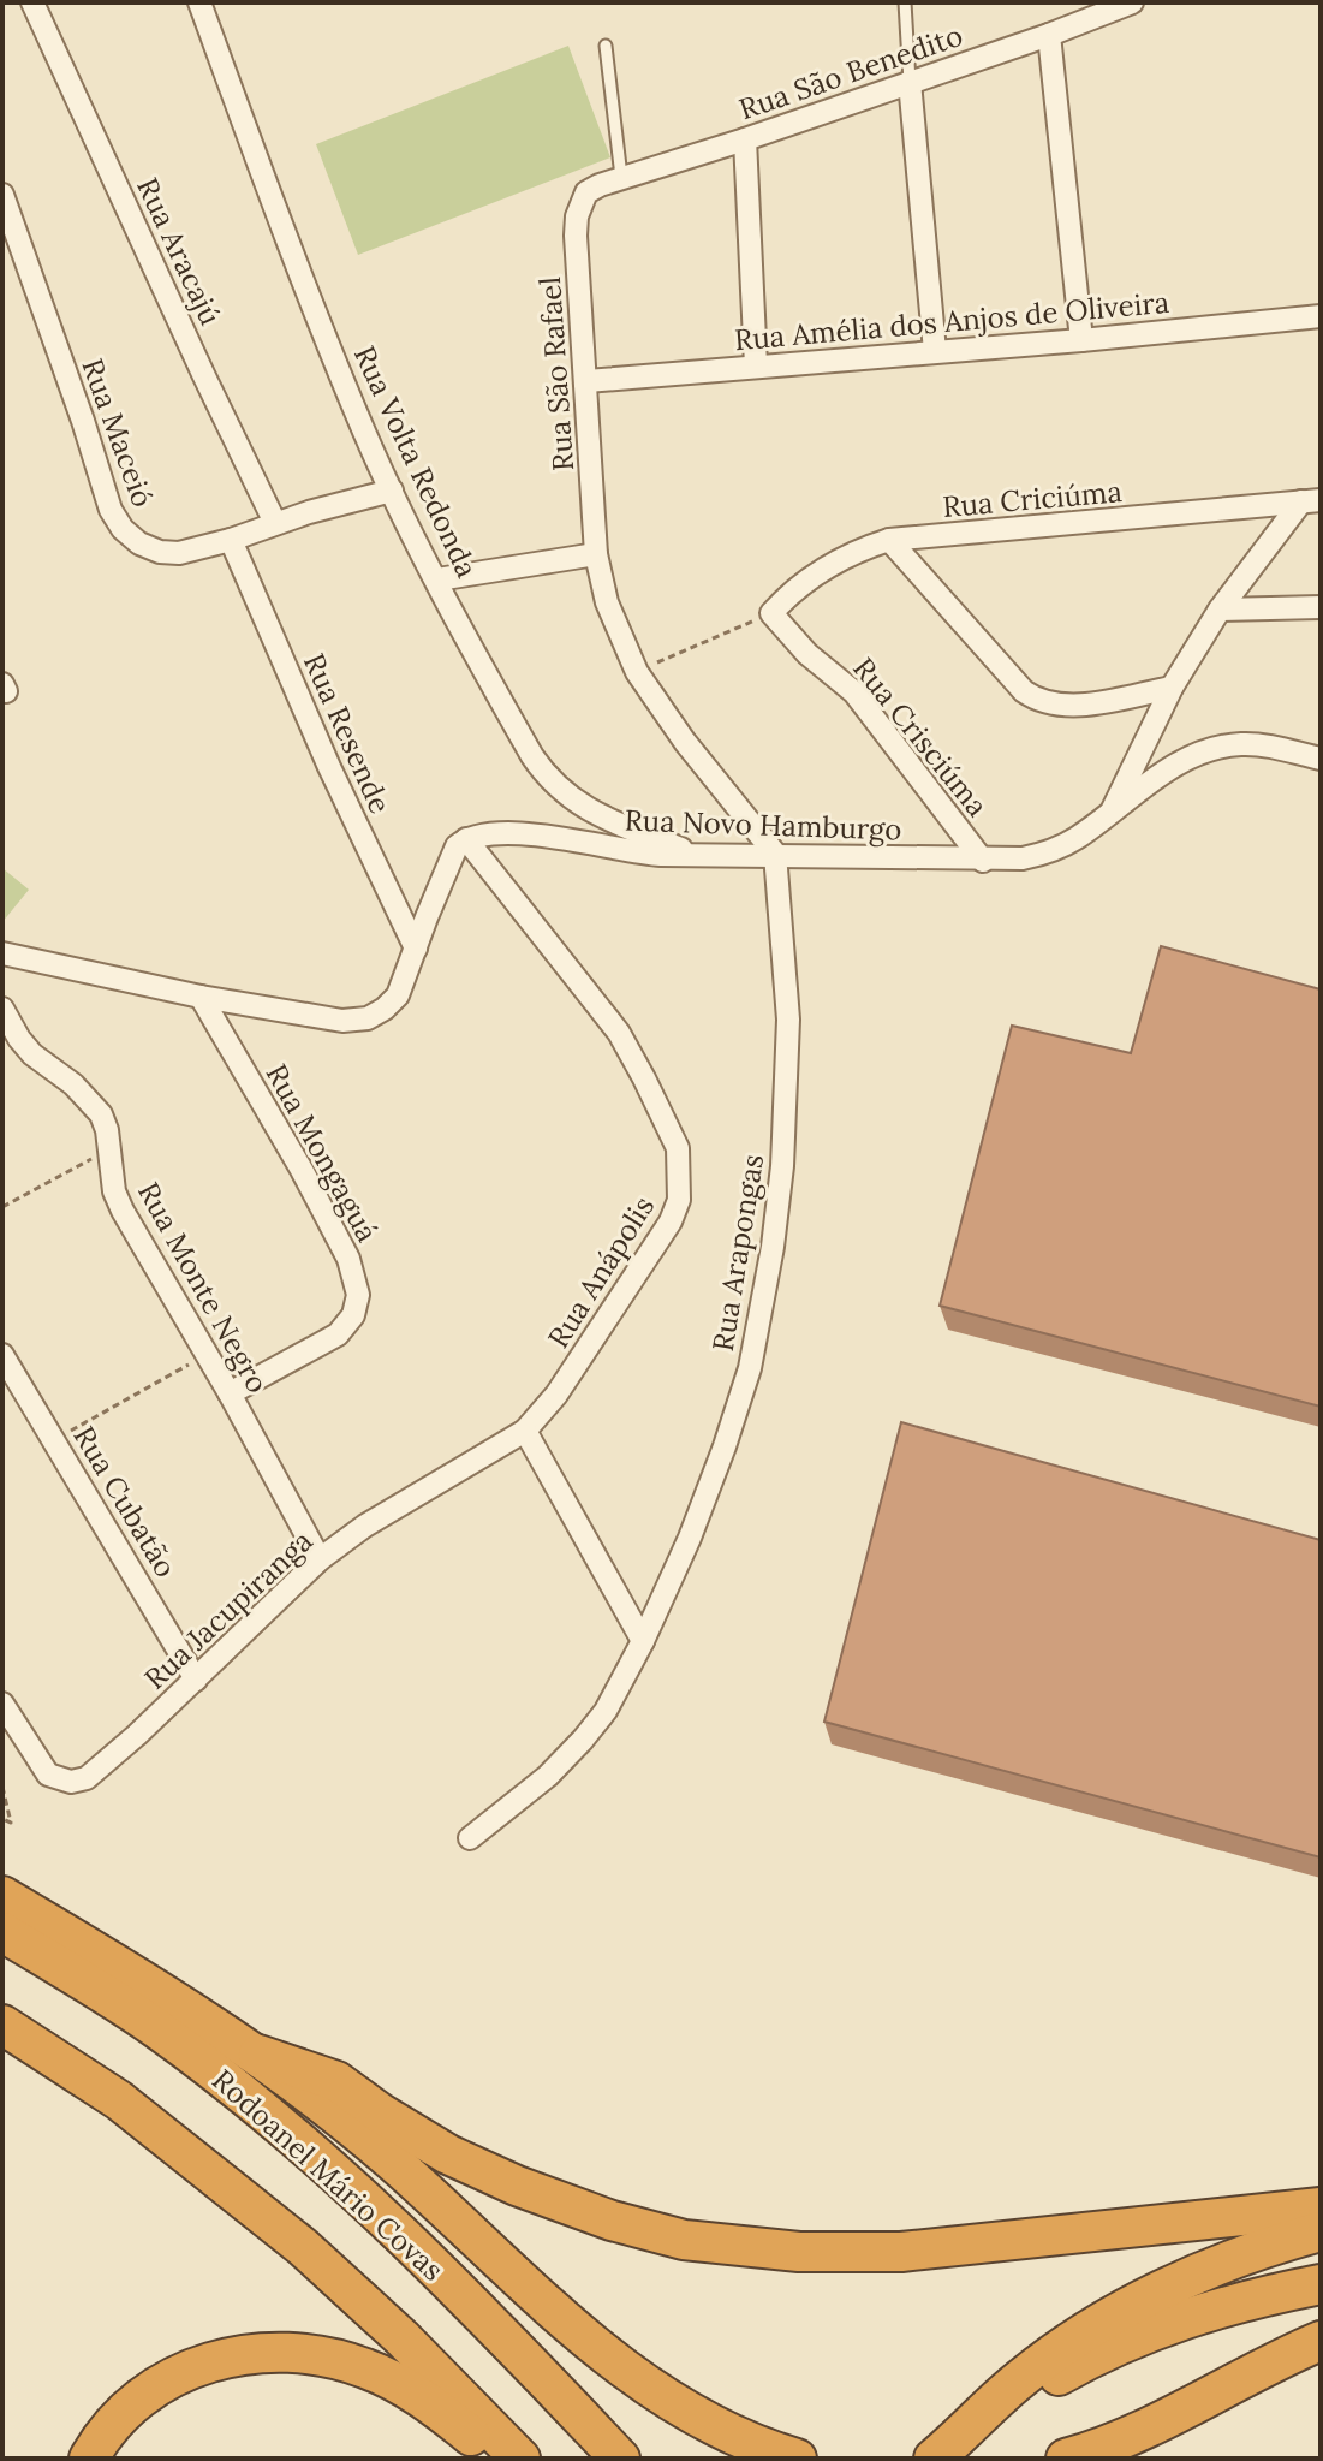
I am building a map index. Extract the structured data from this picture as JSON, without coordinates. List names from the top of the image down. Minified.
{"streets":{"highway":["Rodoanel Mário Covas"],"street":["Rua São Benedito","Rua Aracajú","Rua Amélia dos Anjos de Oliveira","Rua São Rafael","Rua Maceió","Rua Volta Redonda","Rua Criciúma","Rua Resende","Rua Crisciúma","Rua Novo Hamburgo","Rua Mongaguá","Rua Arapongas","Rua Anápolis","Rua Monte Negro","Rua Cubatão","Rua Jacupiranga"]},"crossings":[["Rua São Benedito","Rua São Rafael"],["Rua Aracajú","Rua Maceió"],["Rua Amélia dos Anjos de Oliveira","Rua São Rafael"],["Rua São Rafael","Rua Novo Hamburgo"],["Rua São Rafael","Rua Arapongas"],["Rua Maceió","Rua Volta Redonda"],["Rua Maceió","Rua Resende"],["Rua Volta Redonda","Rua Novo Hamburgo"],["Rua Criciúma","Rua Crisciúma"],["Rua Crisciúma","Rua Novo Hamburgo"],["Rua Novo Hamburgo","Rua Arapongas"],["Rua Novo Hamburgo","Rua Anápolis"],["Rua Mongaguá","Rua Monte Negro"],["Rua Anápolis","Rua Jacupiranga"],["Rua Monte Negro","Rua Jacupiranga"],["Rua Cubatão","Rua Jacupiranga"]]}
